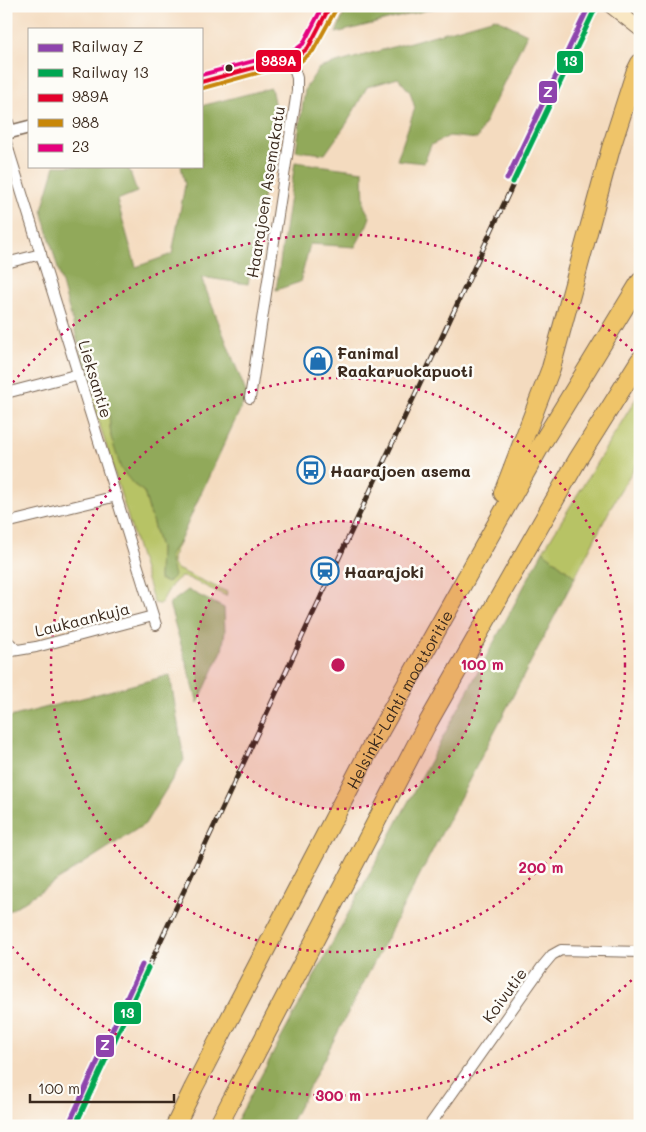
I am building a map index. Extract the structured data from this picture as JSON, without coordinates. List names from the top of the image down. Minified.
{"streets":{"highway":["Helsinki-Lahti moottoritie"],"street":["Haarajoen Asemakatu","Lieksantie","Laukaankuja","Koivutie"]},"crossings":[["Lieksantie","Laukaankuja"]],"places":{"shop":["Fanimal Raakaruokapuoti"],"bus stop":["Haarajoen asema"],"station":["Haarajoki"]},"lines":["rail line Z","transit line 989A","transit line 23","rail line 13","transit line 988"],"legend":["Railway Z","Railway 13","989A","988","23"],"scale_bar":"100 m","rings":["100 m","200 m","300 m"]}
